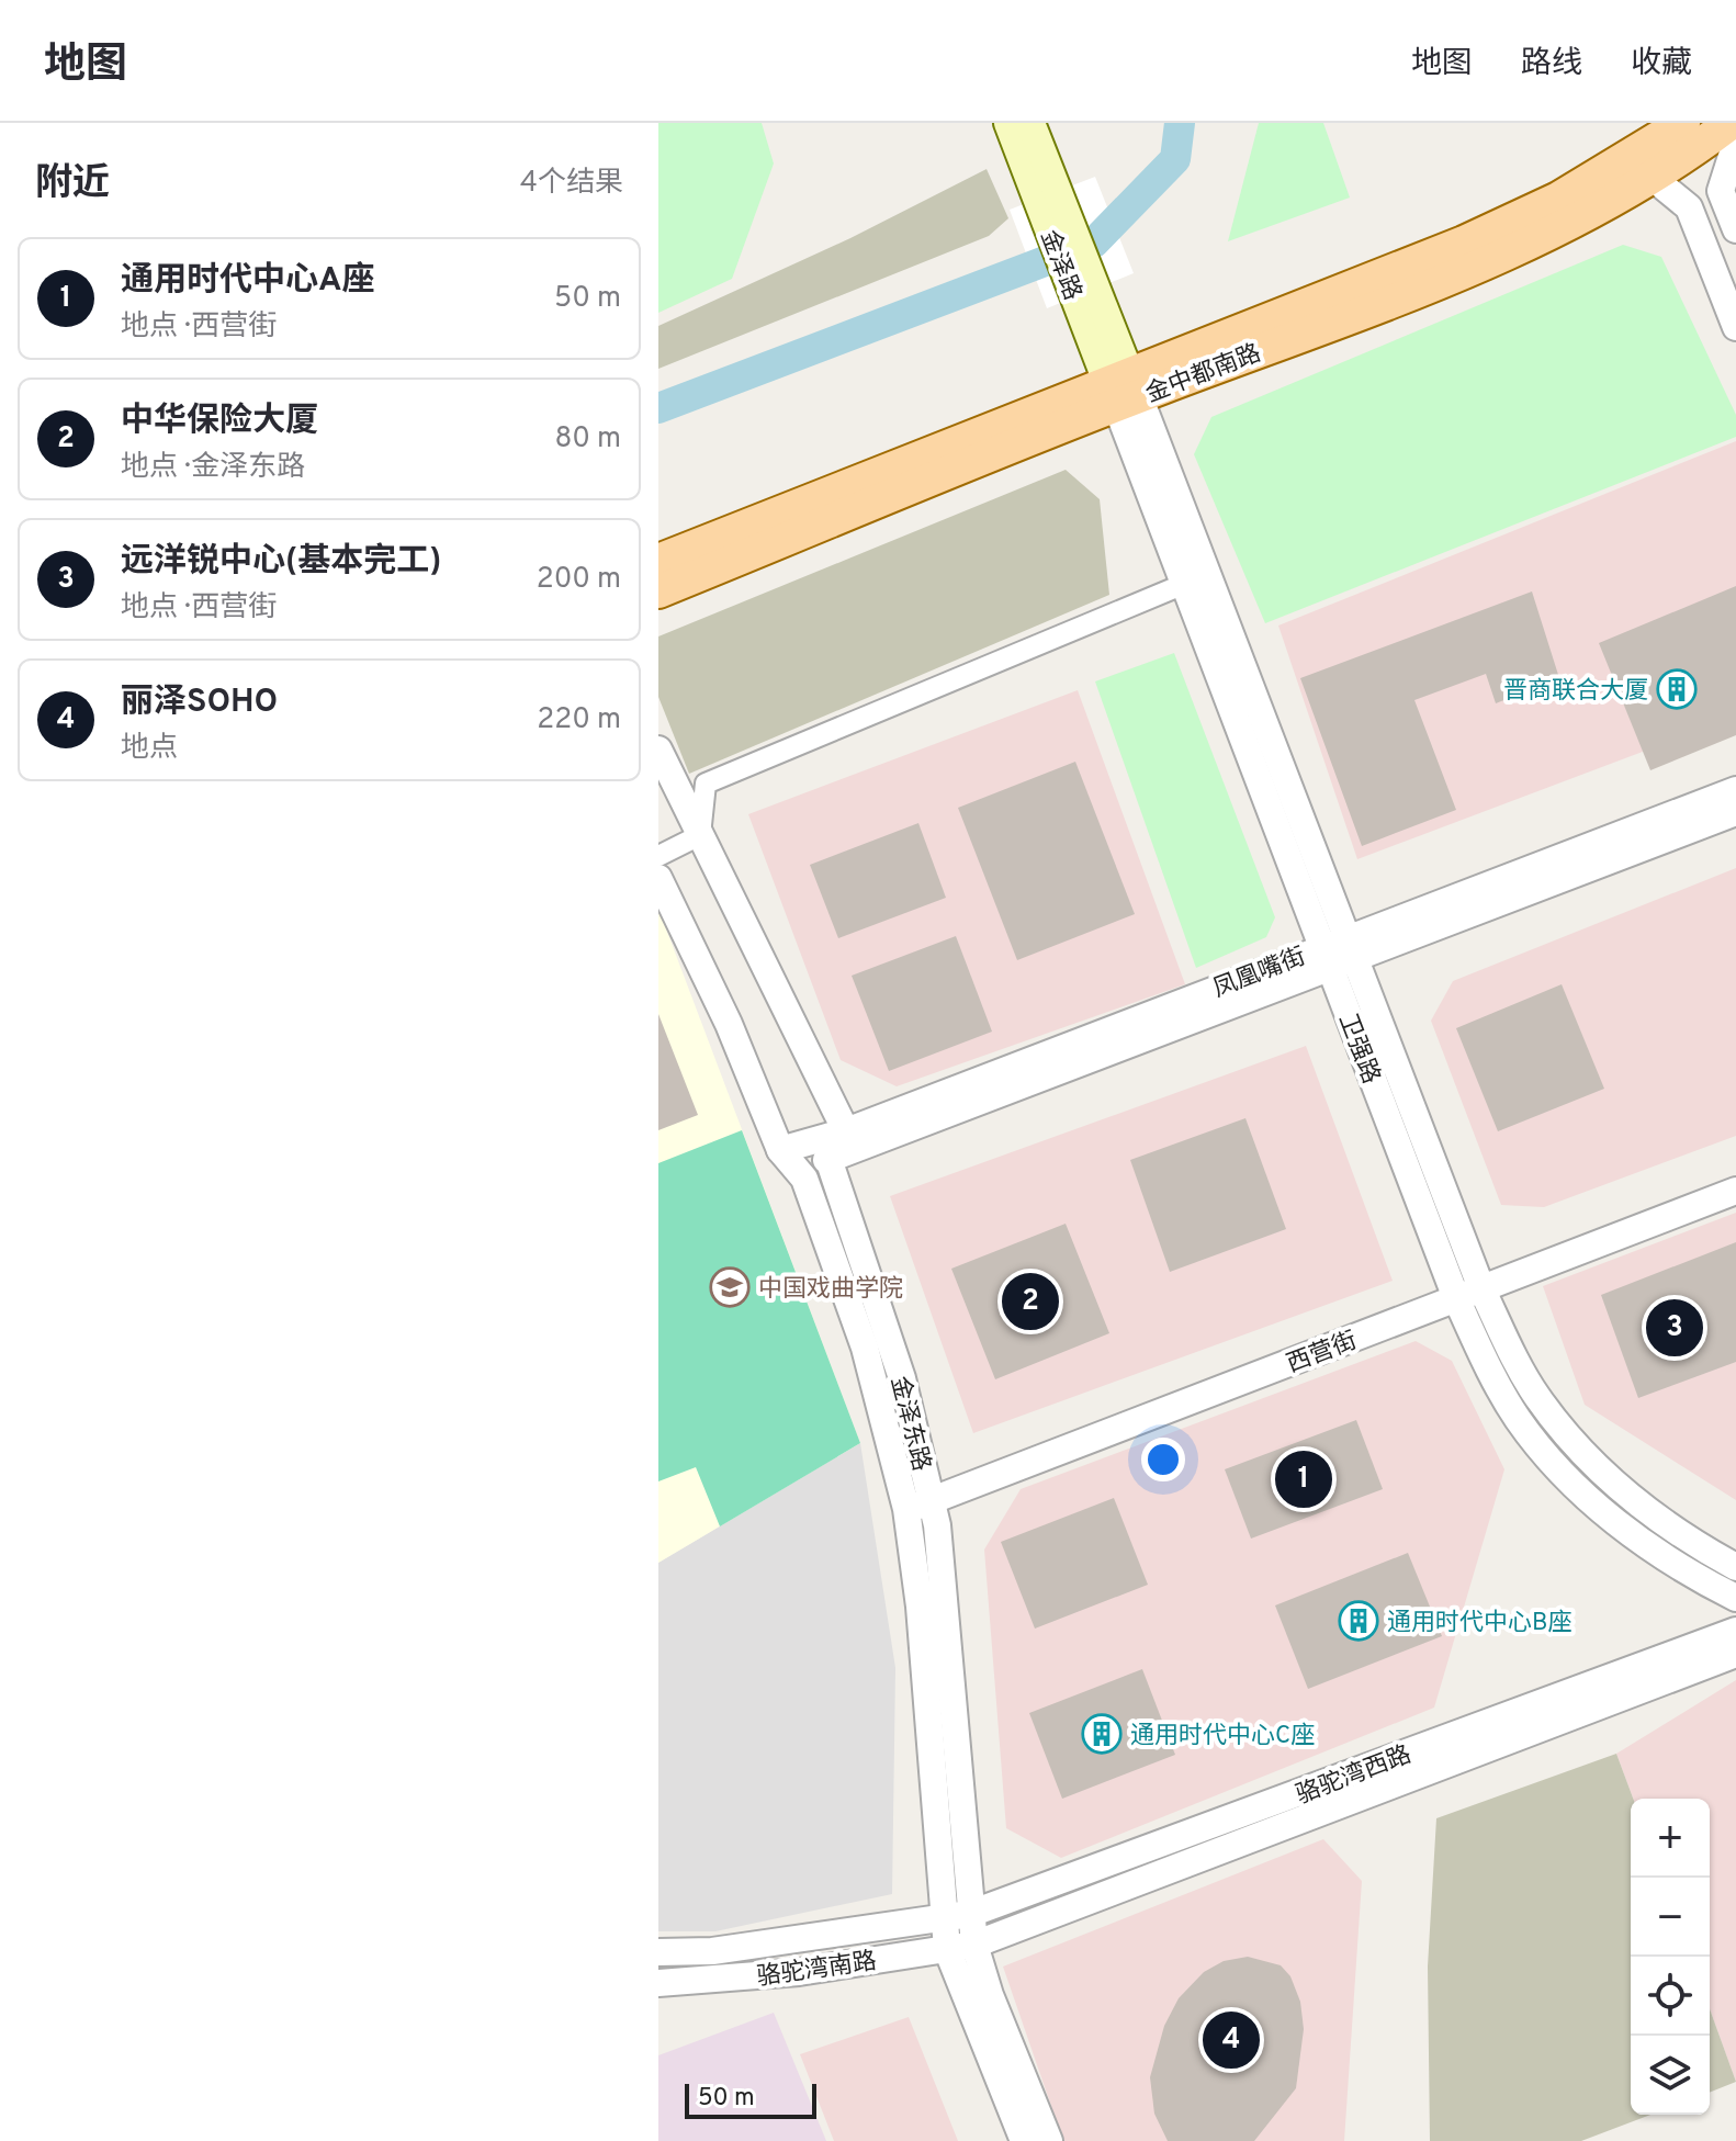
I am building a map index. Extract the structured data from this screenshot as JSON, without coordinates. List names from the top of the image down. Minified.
{"streets":{"main road":["金泽路","金中都南路"],"street":["凤凰嘴街","卫强路","西营街","金泽东路","骆驼湾西路","骆驼湾南路"]},"crossings":[["金泽路","金中都南路"],["金泽路","卫强路"],["金中都南路","卫强路"],["凤凰嘴街","卫强路"],["凤凰嘴街","金泽东路"],["卫强路","西营街"],["西营街","金泽东路"],["金泽东路","骆驼湾西路"],["金泽东路","骆驼湾南路"],["骆驼湾西路","骆驼湾南路"]],"places":{"building":["晋商联合大厦","通用时代中心B座","通用时代中心C座"],"school or university":["中国戏曲学院"]},"scale_bar":"50 m","page":{"header":"地图","nav":["地图","路线","收藏"],"heading":["附近","4个结果"],"list":[{"mark":"1","name":"通用时代中心A座","note":"地点 · 西营街","value":"50 m"},{"mark":"2","name":"中华保险大厦","note":"地点 · 金泽东路","value":"80 m"},{"mark":"3","name":"远洋锐中心(基本完工)","note":"地点 · 西营街","value":"200 m"},{"mark":"4","name":"丽泽SOHO","note":"地点","value":"220 m"}],"pins":["2","3","1","4"],"map_buttons":["+","−"],"scale":"50 m"}}
